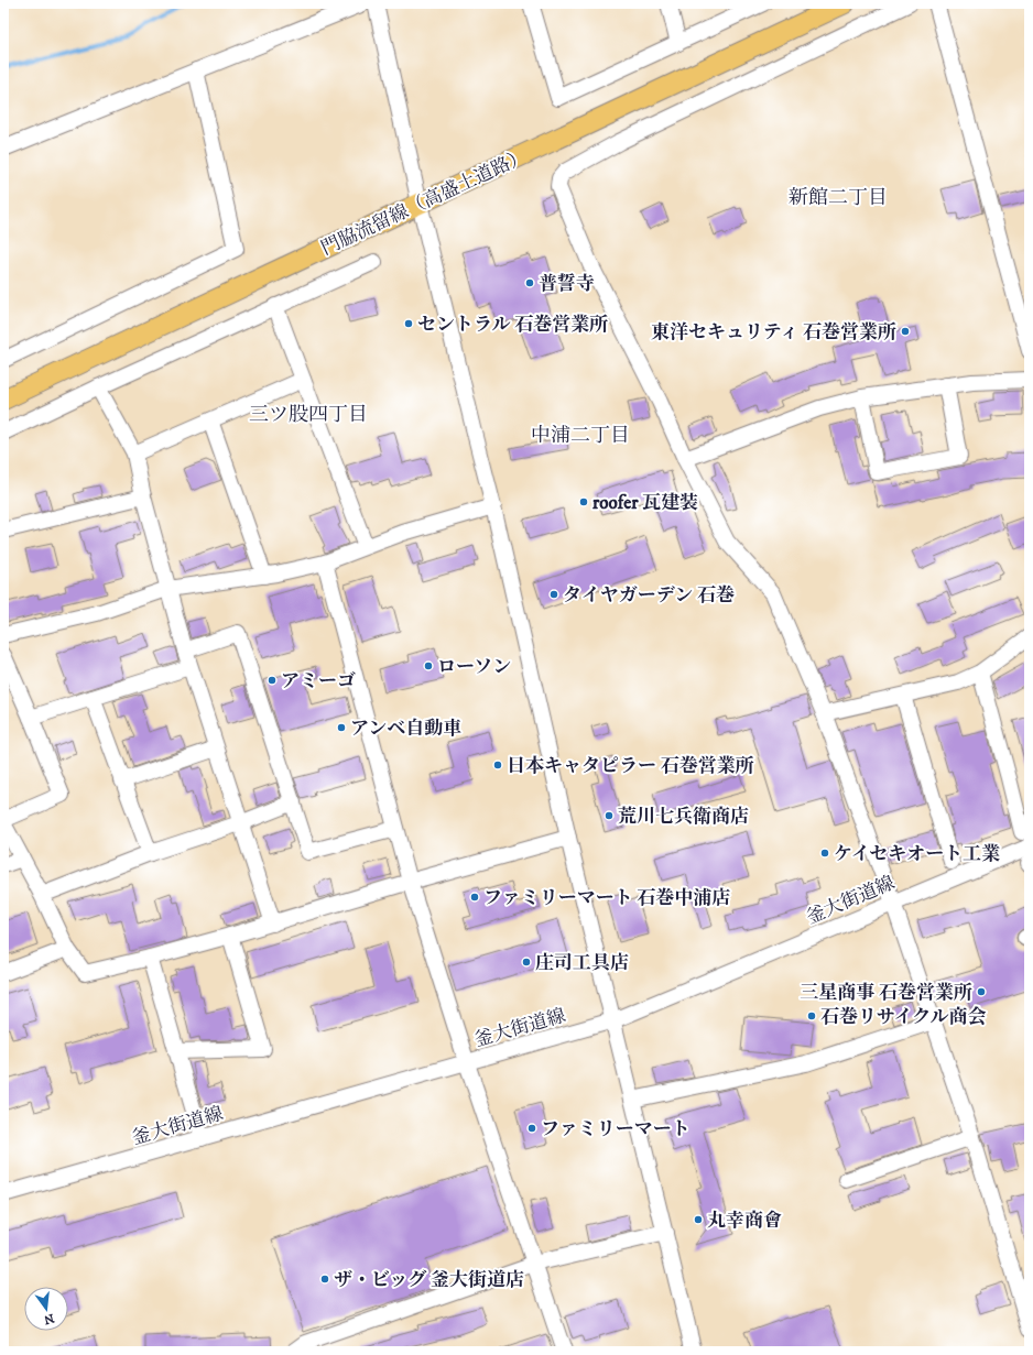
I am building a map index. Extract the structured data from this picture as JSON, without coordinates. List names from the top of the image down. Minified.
{"streets":{"main road":["門脇流留線（高盛土道路）"],"street":["釜大街道線"]},"districts":["新館二丁目","三ツ股四丁目","中浦二丁目"],"places":["普誓寺","セントラル 石巻営業所","東洋セキュリティ 石巻営業所","roofer 瓦建装","タイヤガーデン 石巻","ローソン","アミーゴ","アンベ自動車","日本キャタピラー 石巻営業所","荒川七兵衛商店","ケイセキオート工業","ファミリーマート 石巻中浦店","庄司工具店","三星商事 石巻営業所","石巻リサイクル商会","ファミリーマート","丸幸商會","ザ・ビッグ 釜大街道店"],"north":"bottom"}
